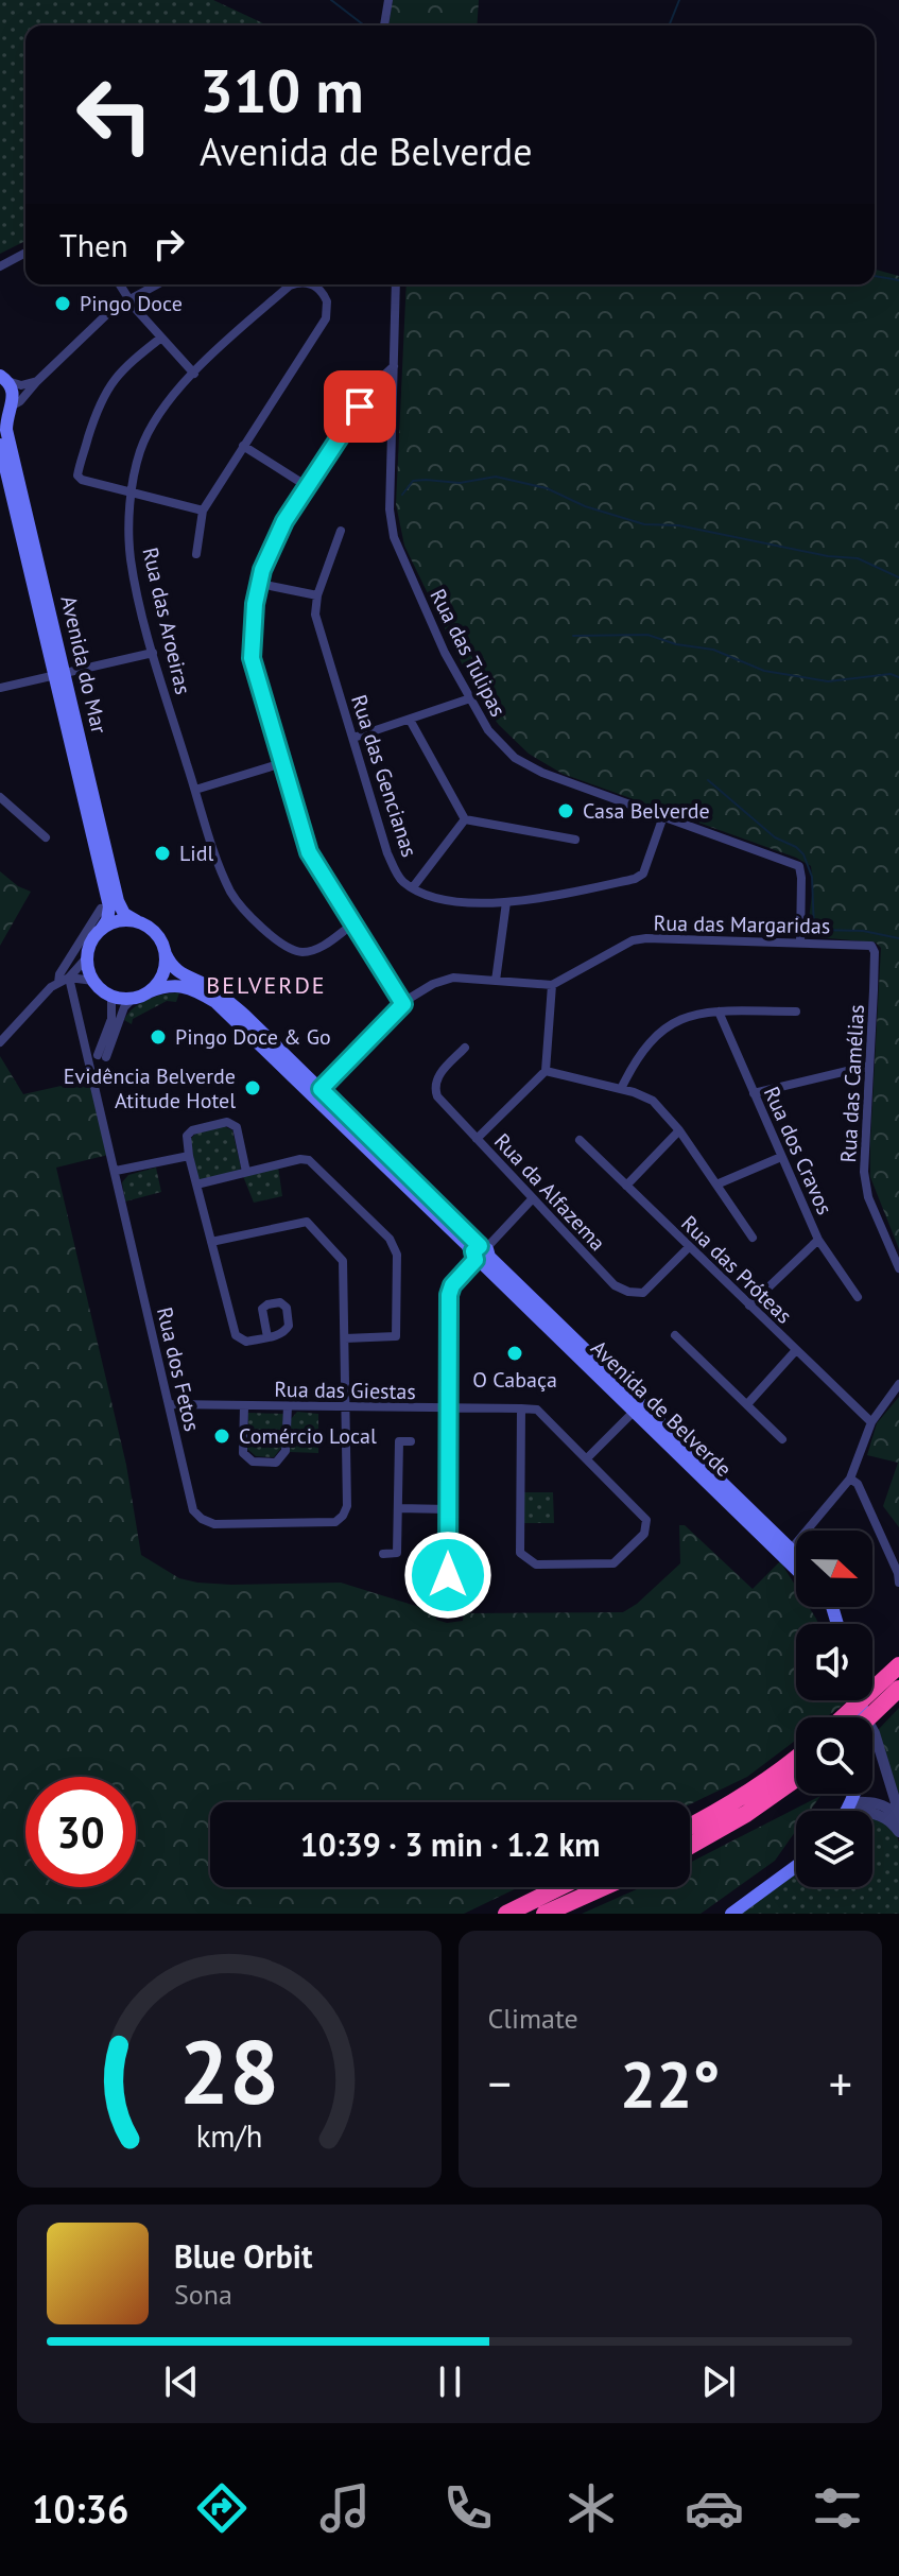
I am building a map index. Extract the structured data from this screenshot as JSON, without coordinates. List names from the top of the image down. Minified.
{"streets":{"main road":["Avenida do Mar","Avenida de Belverde"],"street":["Rua das Aroeiras","Rua das Tulipas","Rua das Gencianas","Rua das Margaridas","Rua das Camélias","Rua dos Cravos","Rua da Alfazema","Rua das Próteas","Rua dos Fetos","Rua das Giestas"]},"crossings":[["Rua das Tulipas","Rua das Gencianas"],["Rua das Tulipas","Rua das Margaridas"],["Avenida do Mar","Avenida de Belverde"],["Rua das Margaridas","Rua das Camélias"],["Rua da Alfazema","Rua das Próteas"],["Rua dos Fetos","Rua das Giestas"]],"districts":["BELVERDE"],"places":["Pingo Doce","Casa Belverde","Lidl","Pingo Doce & Go","Evidência Belverde Atitude Hotel","O Cabaça","Comércio Local"],"north":"right","page":{"turn":["310 m","Avenida de Belverde"],"then":"Then","limit":"30","trip":"10:39 · 3 min · 1.2 km","tile":"Climate","heat":["−","22°","+"],"song":["Blue Orbit","Sona"],"tabs":"10:36","gauge":["28","km/h"]}}
